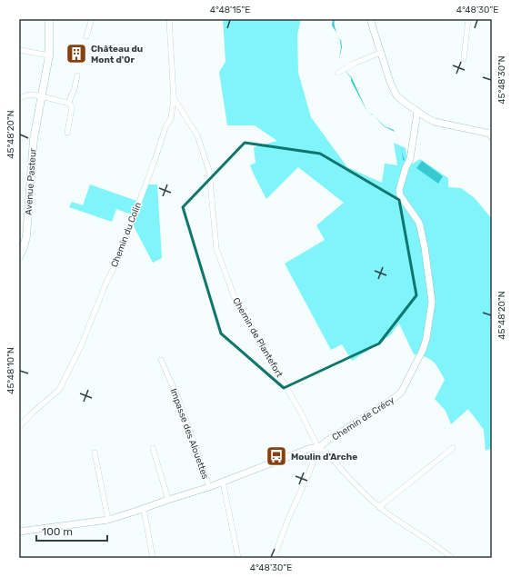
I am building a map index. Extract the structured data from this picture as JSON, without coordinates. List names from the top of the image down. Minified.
{"streets":{"main road":["Avenue Pasteur"],"street":["Chemin du Colin","Chemin de Plantefort","Chemin de Crécy","Impasse des Alouettes"]},"crossings":[["Chemin du Colin","Chemin de Plantefort"],["Chemin de Plantefort","Chemin de Crécy"],["Chemin de Crécy","Impasse des Alouettes"]],"places":{"building":["Château du Mont d'Or"],"bus stop":["Moulin d'Arche"]},"scale_bar":"100 m","coordinates":["4°48'15\"E","4°48'30\"E","45°48'30\"N","45°48'20\"N","45°48'10\"N"]}
